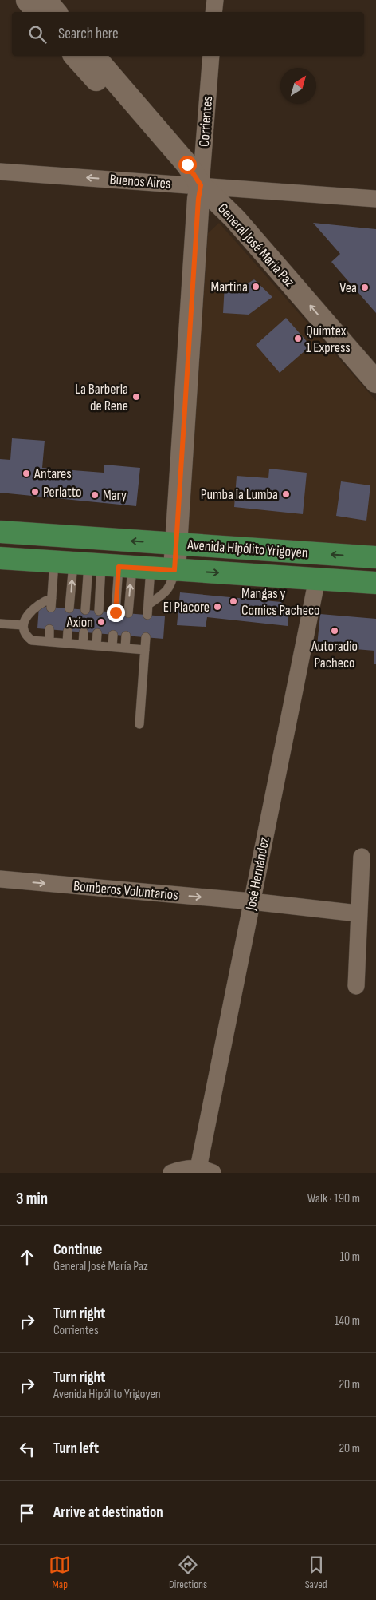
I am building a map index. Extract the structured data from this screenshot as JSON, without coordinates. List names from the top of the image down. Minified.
{"streets":{"main road":["Avenida Hipólito Yrigoyen"],"street":["Corrientes","Buenos Aires","General José María Paz","José Hernández","Bomberos Voluntarios"]},"crossings":[["Corrientes","Buenos Aires"],["Corrientes","General José María Paz"],["Corrientes","Avenida Hipólito Yrigoyen"],["Buenos Aires","General José María Paz"],["Avenida Hipólito Yrigoyen","José Hernández"],["José Hernández","Bomberos Voluntarios"]],"one_way":["Buenos Aires","General José María Paz","Bomberos Voluntarios"],"places":["Martina","Vea","Quimtex 1 Express","La Barberia de Rene","Antares","Perlatto","Pumba la Lumba","Mary","Mangas y Comics Pacheco","El Piacore","Axion","Autoradio Pacheco"],"north":"top right","page":{"search":"Search here","heading":["3 min","Walk · 190 m"],"list":[["Continue","General José María Paz","10 m"],["Turn right","Corrientes","140 m"],["Turn right","Avenida Hipólito Yrigoyen","20 m"],["Turn left","20 m"],"Arrive at destination"],"nav":["Map","Directions","Saved"]}}
